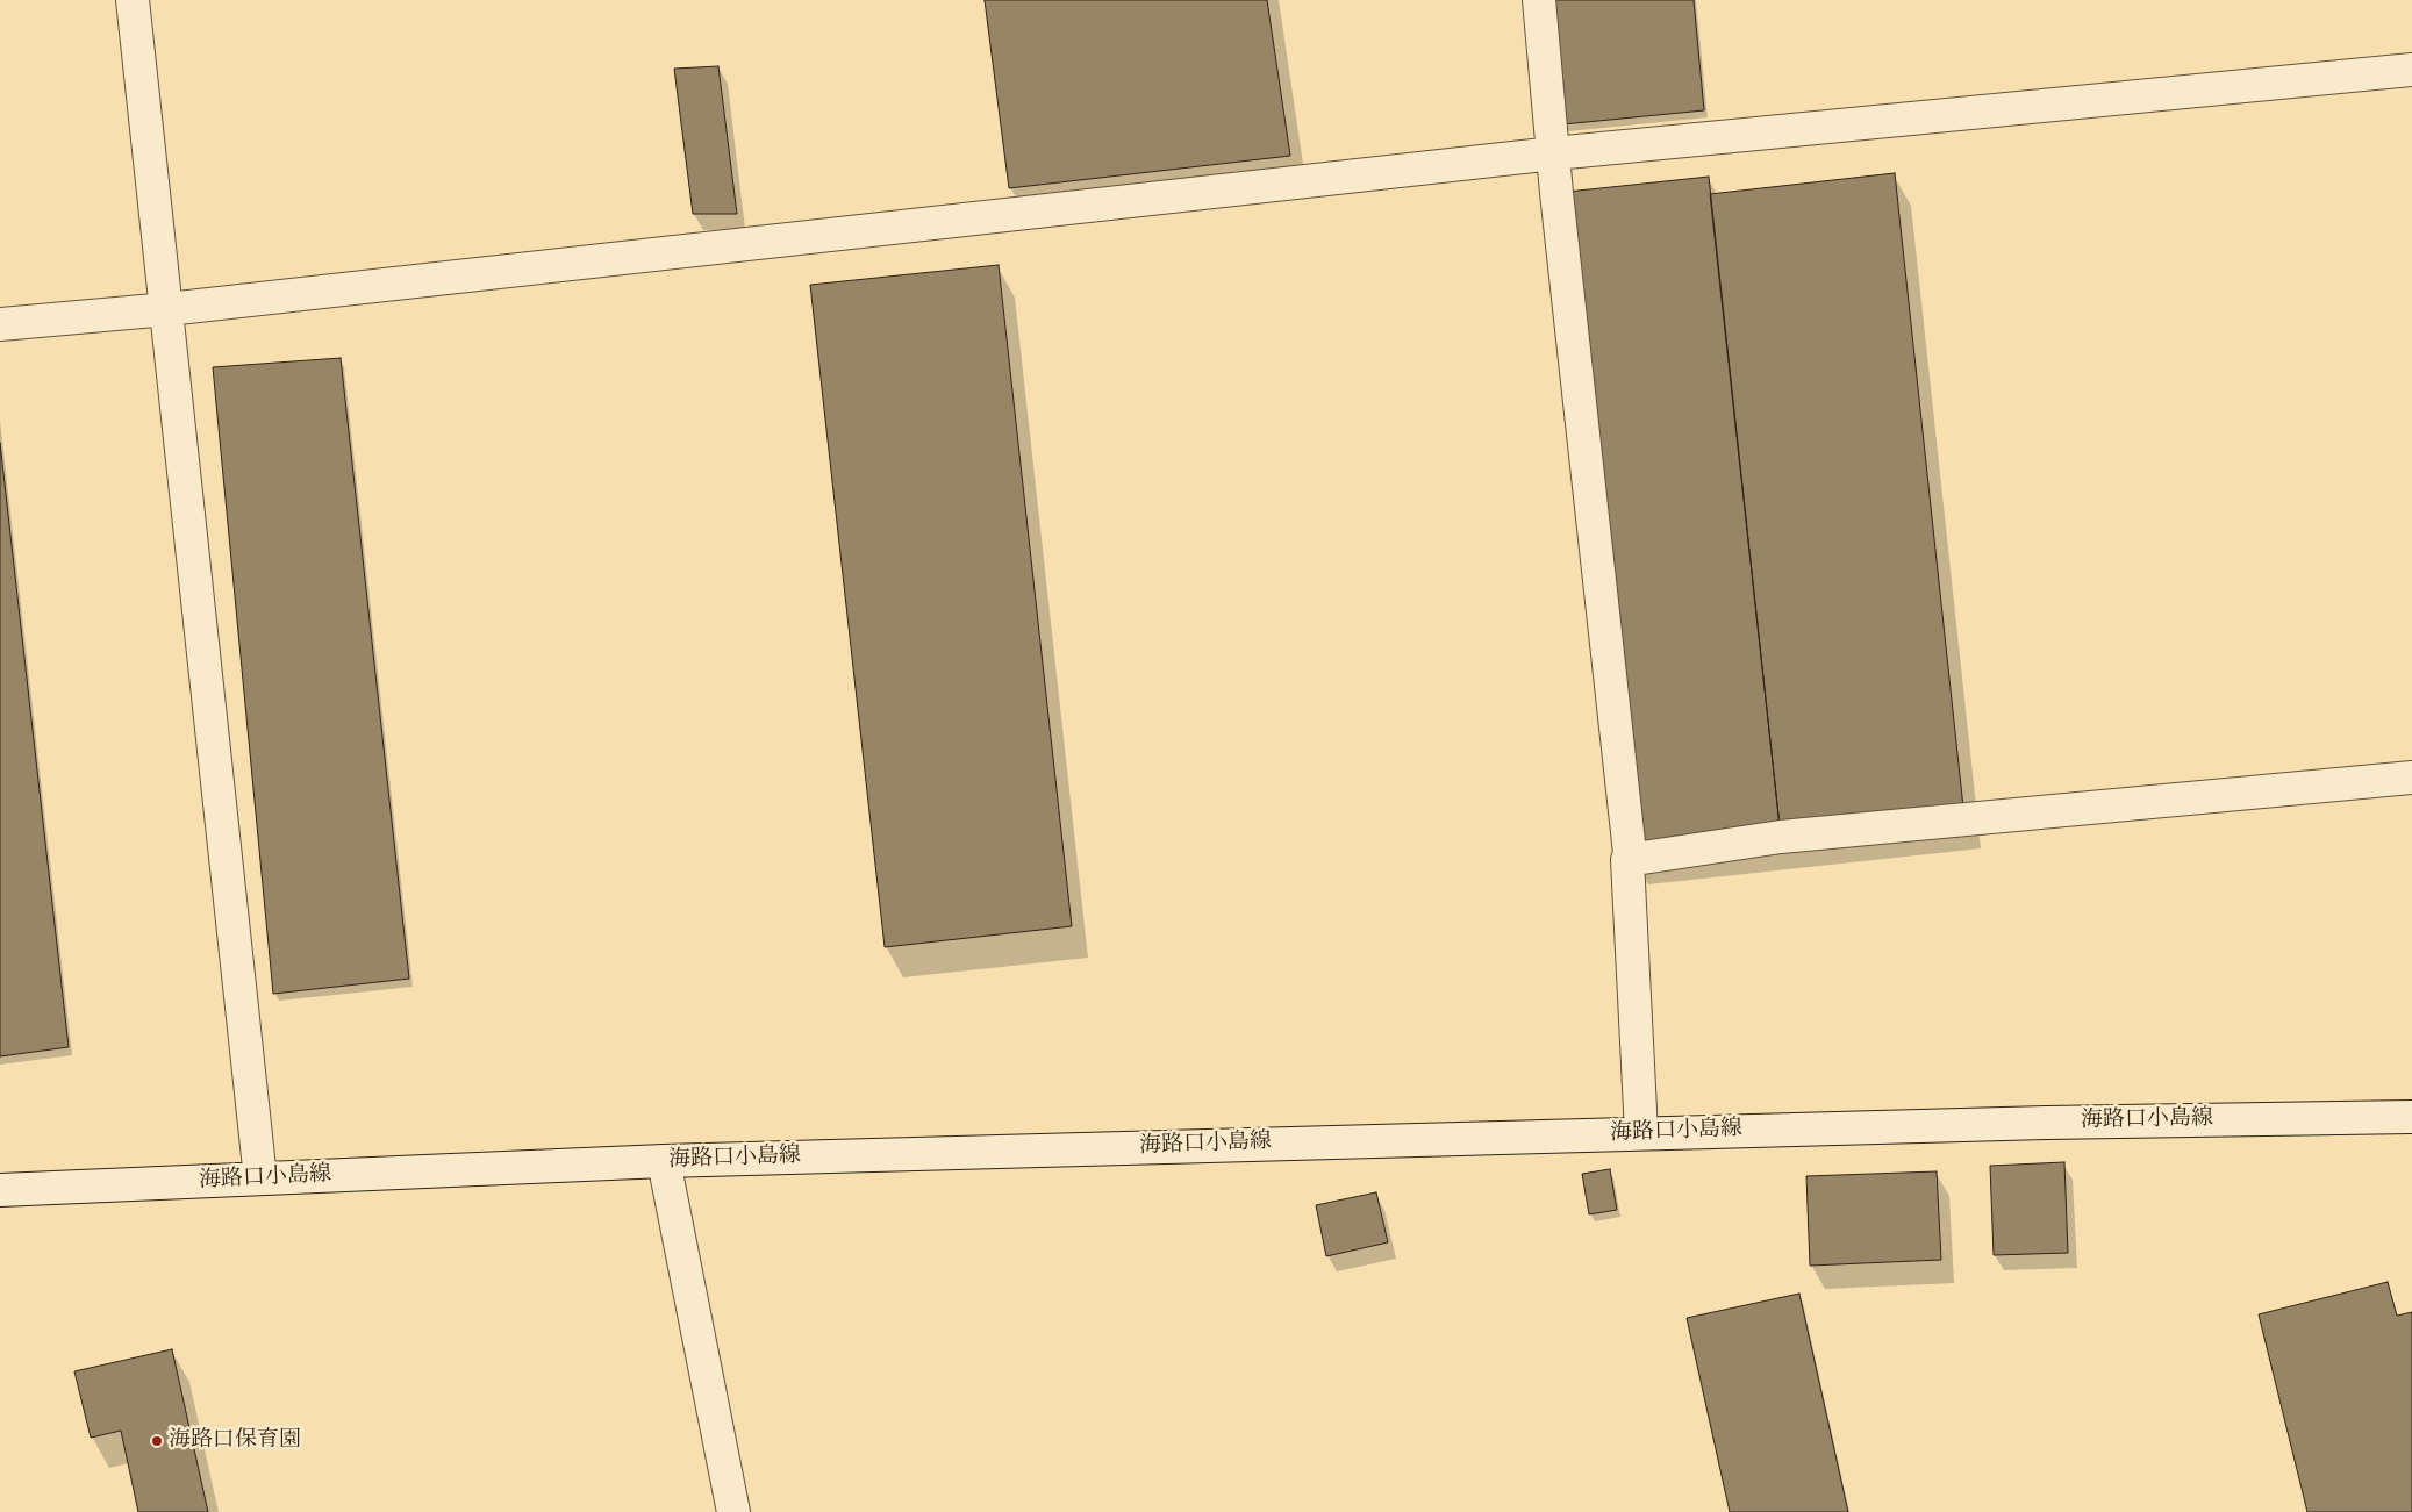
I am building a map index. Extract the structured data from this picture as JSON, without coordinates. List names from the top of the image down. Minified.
{"streets":{"street":["海路口小島線"]},"places":["海路口保育園"]}
